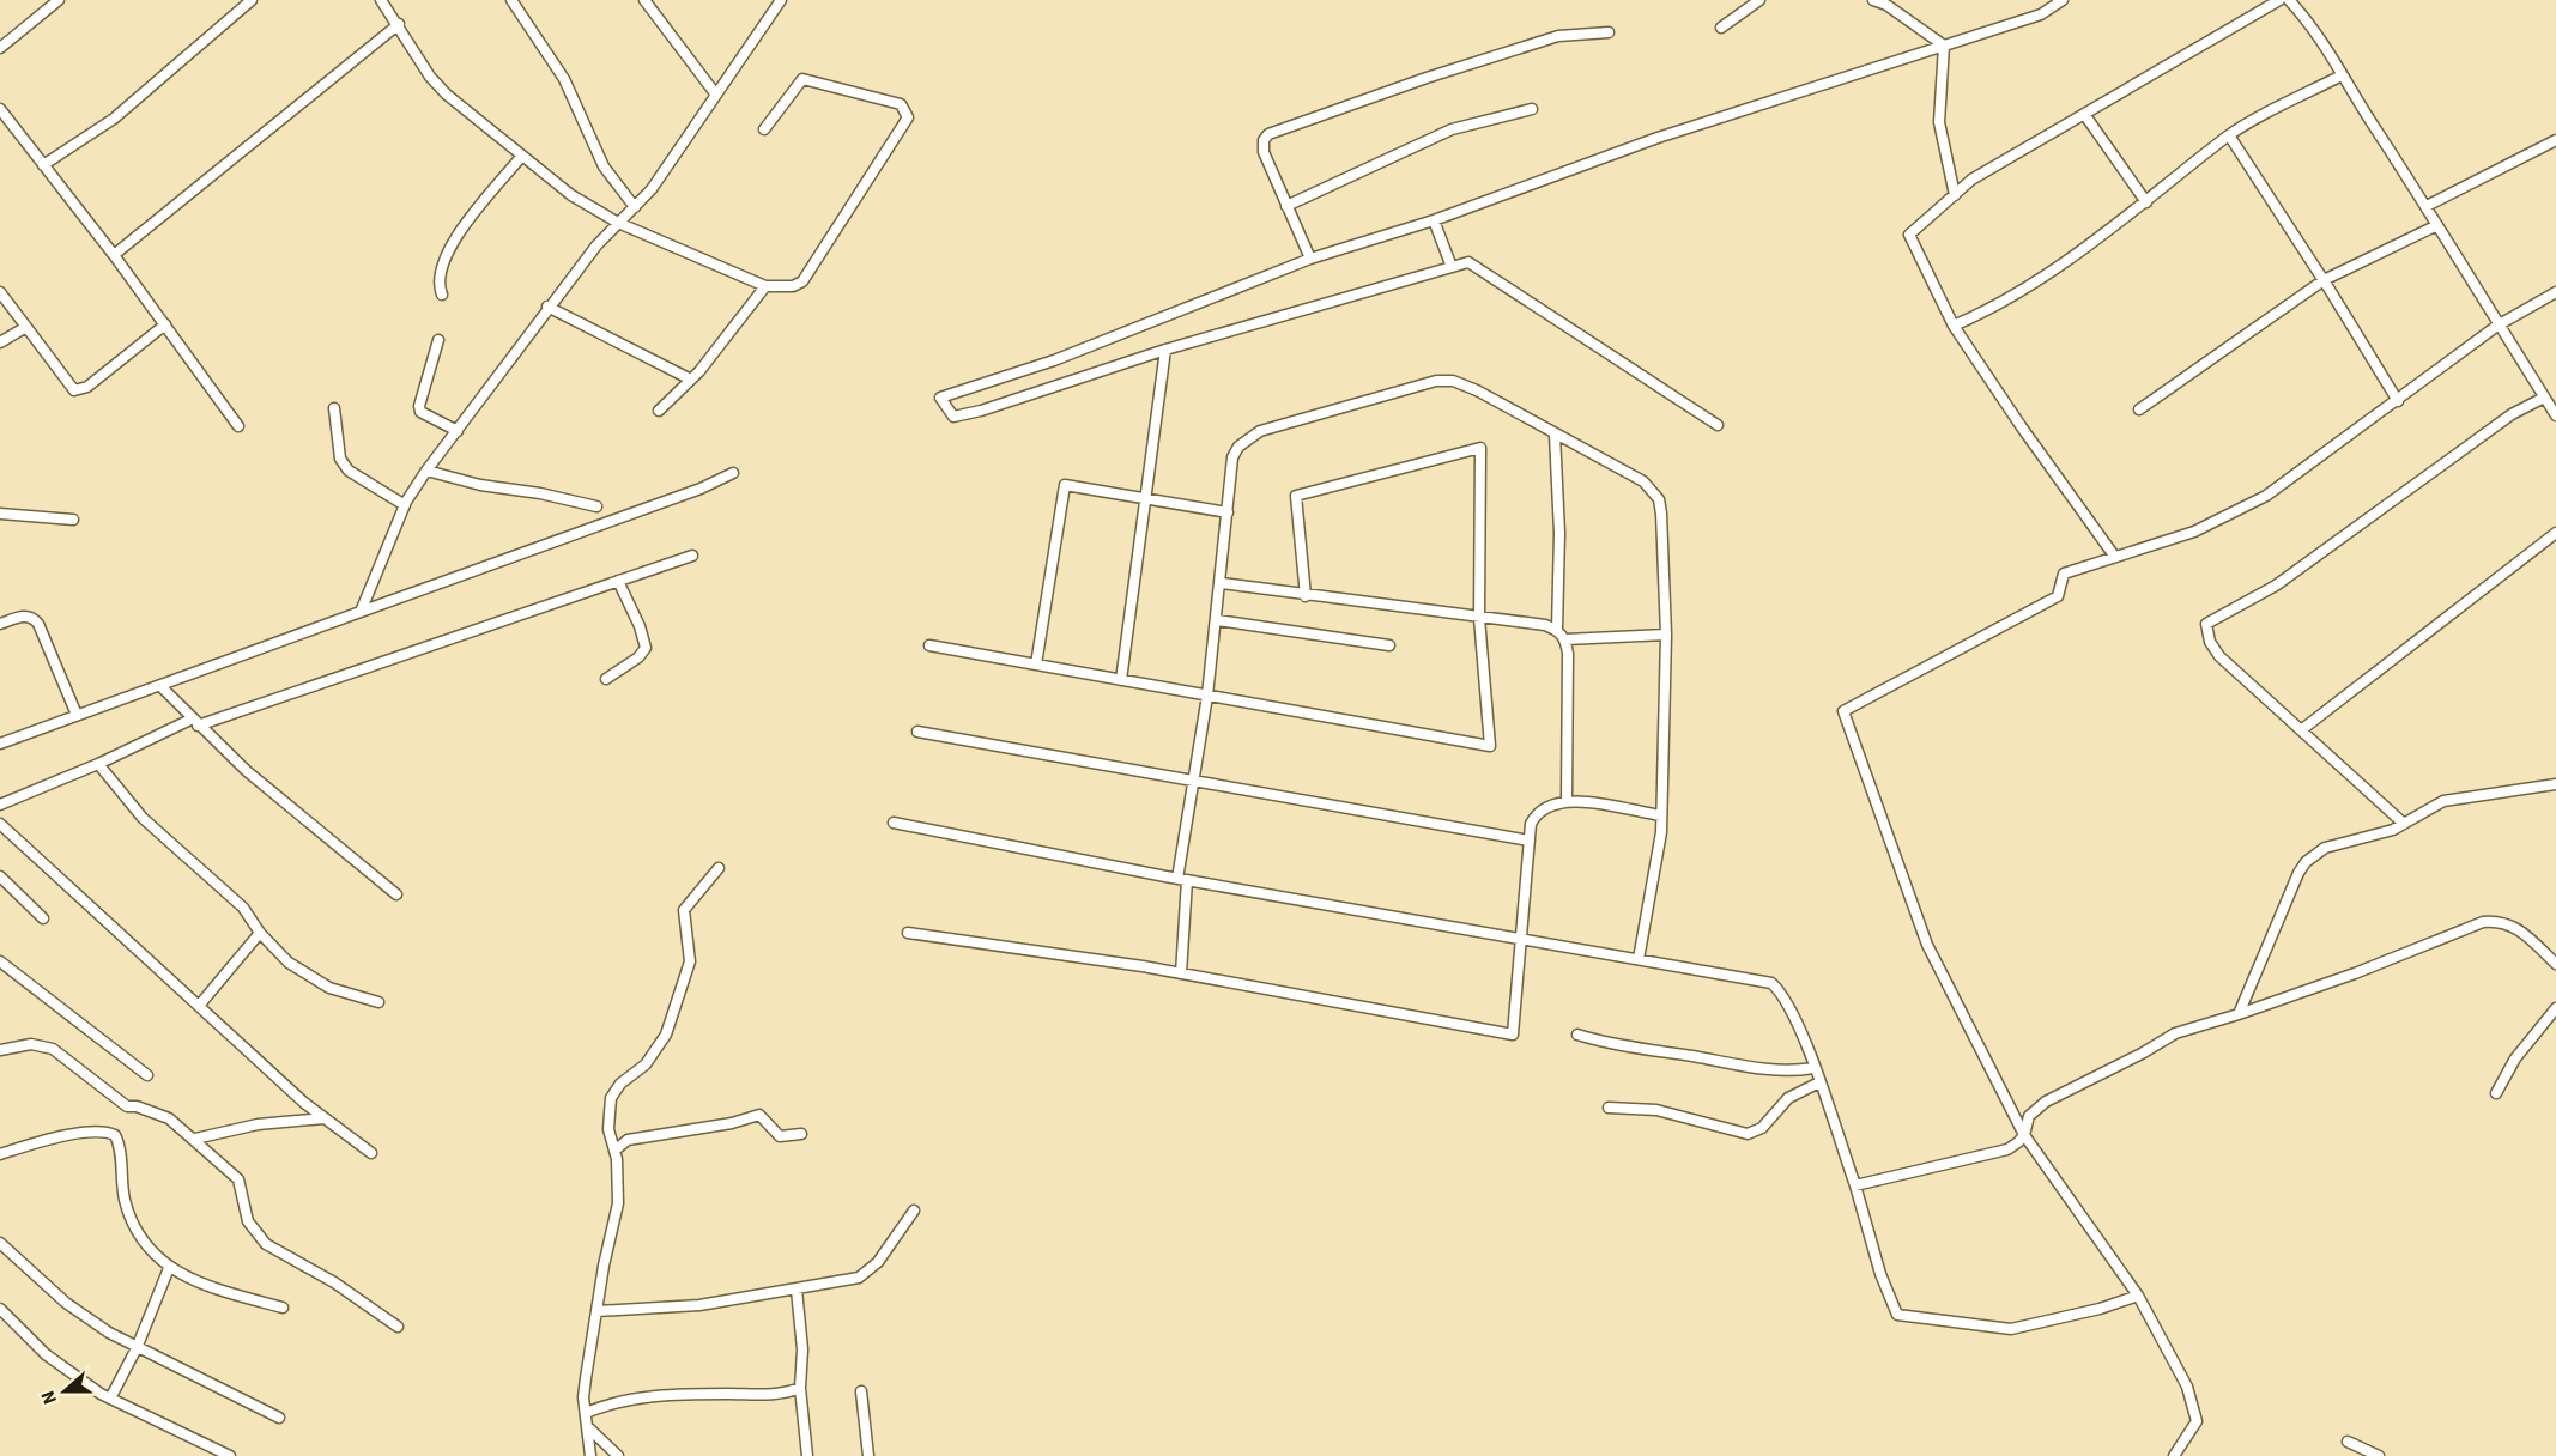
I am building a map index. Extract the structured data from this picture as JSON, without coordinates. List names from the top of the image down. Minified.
{"north":"left"}
